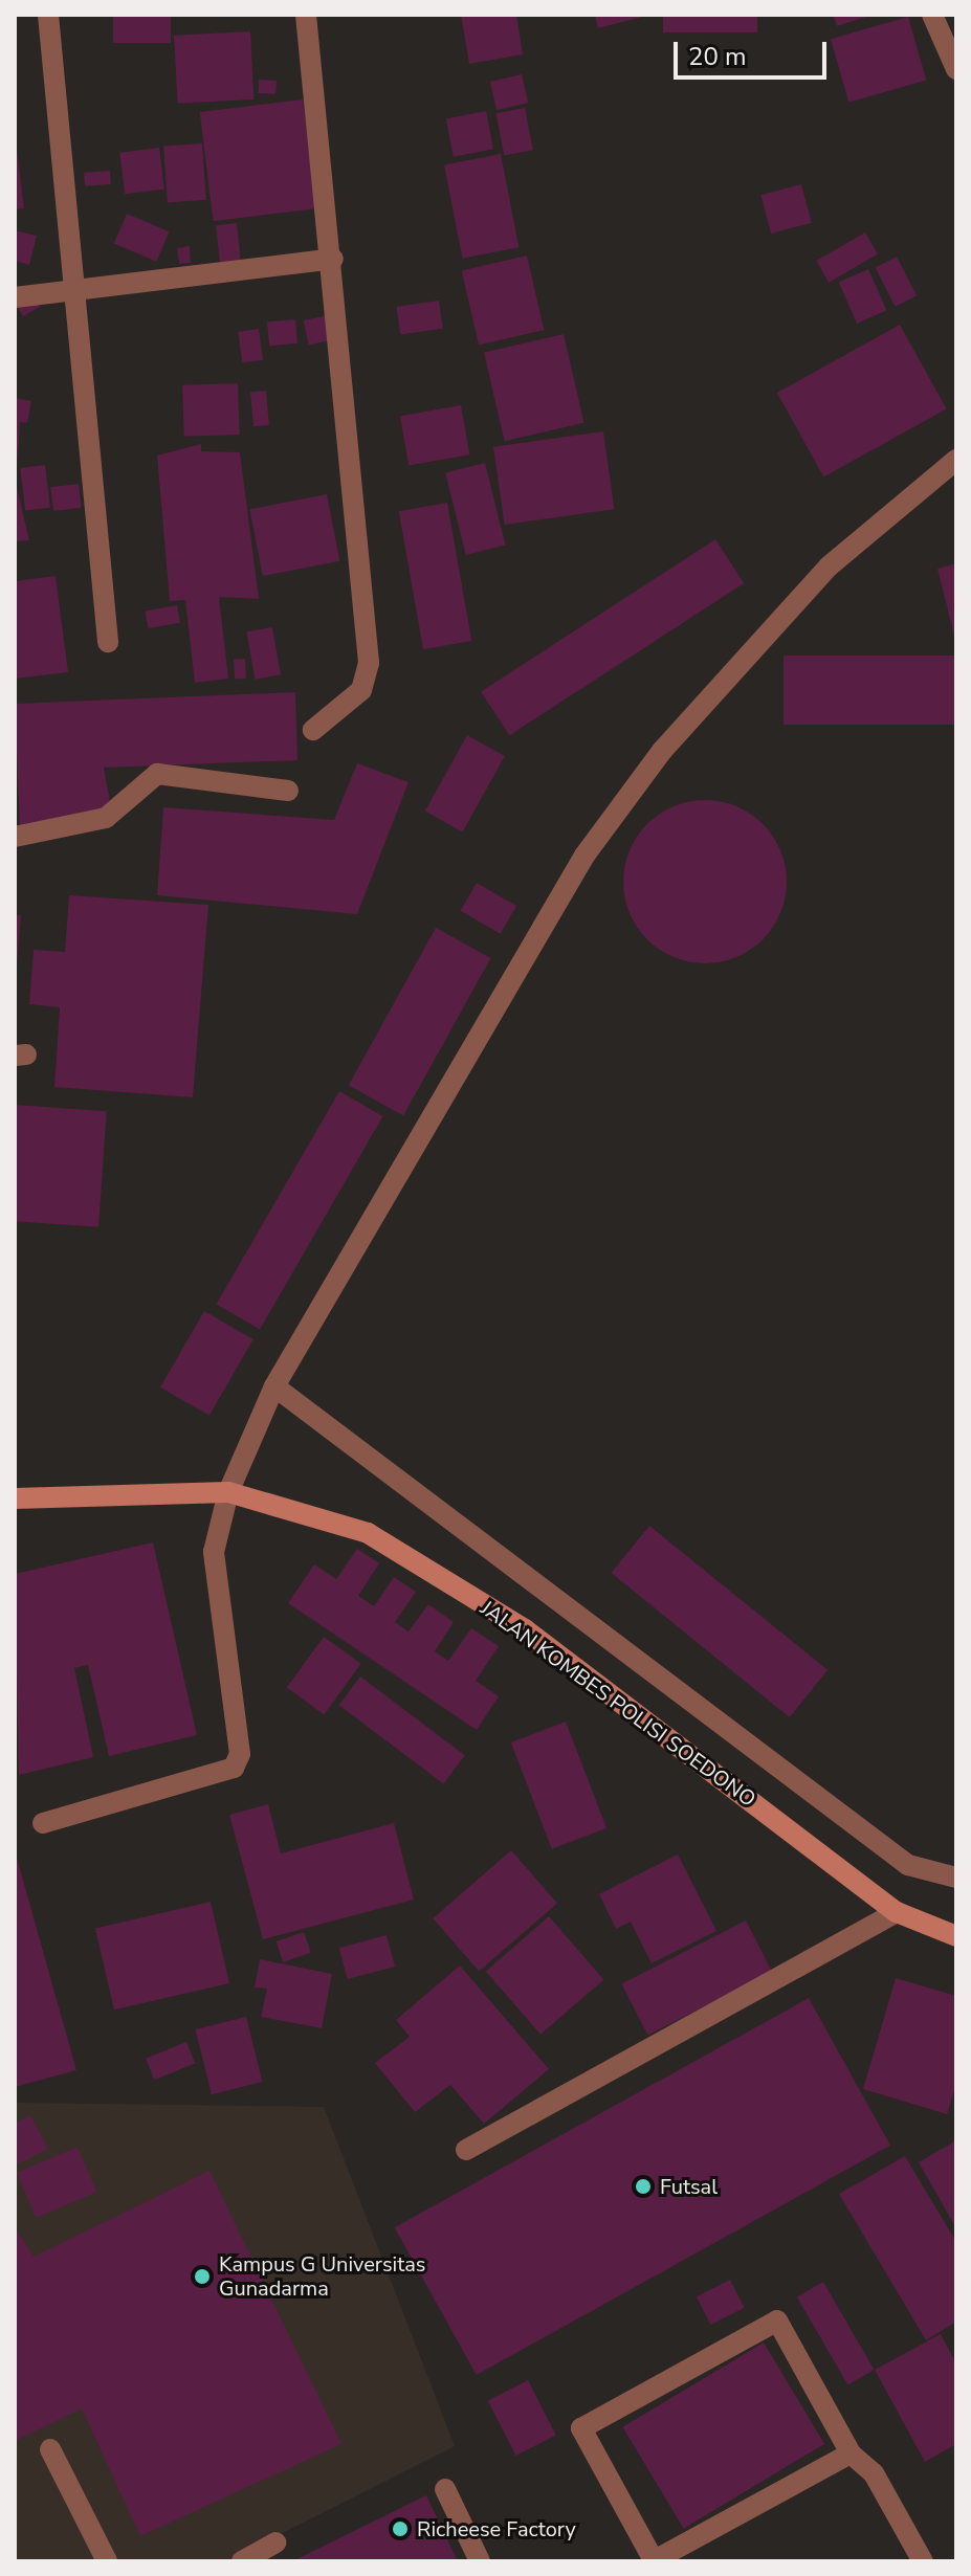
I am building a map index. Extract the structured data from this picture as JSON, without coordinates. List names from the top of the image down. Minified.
{"streets":{"street":["JALAN KOMBES POLISI SOEDONO"]},"places":["Futsal","Kampus G Universitas Gunadarma","Richeese Factory"],"scale_bar":"20 m"}
